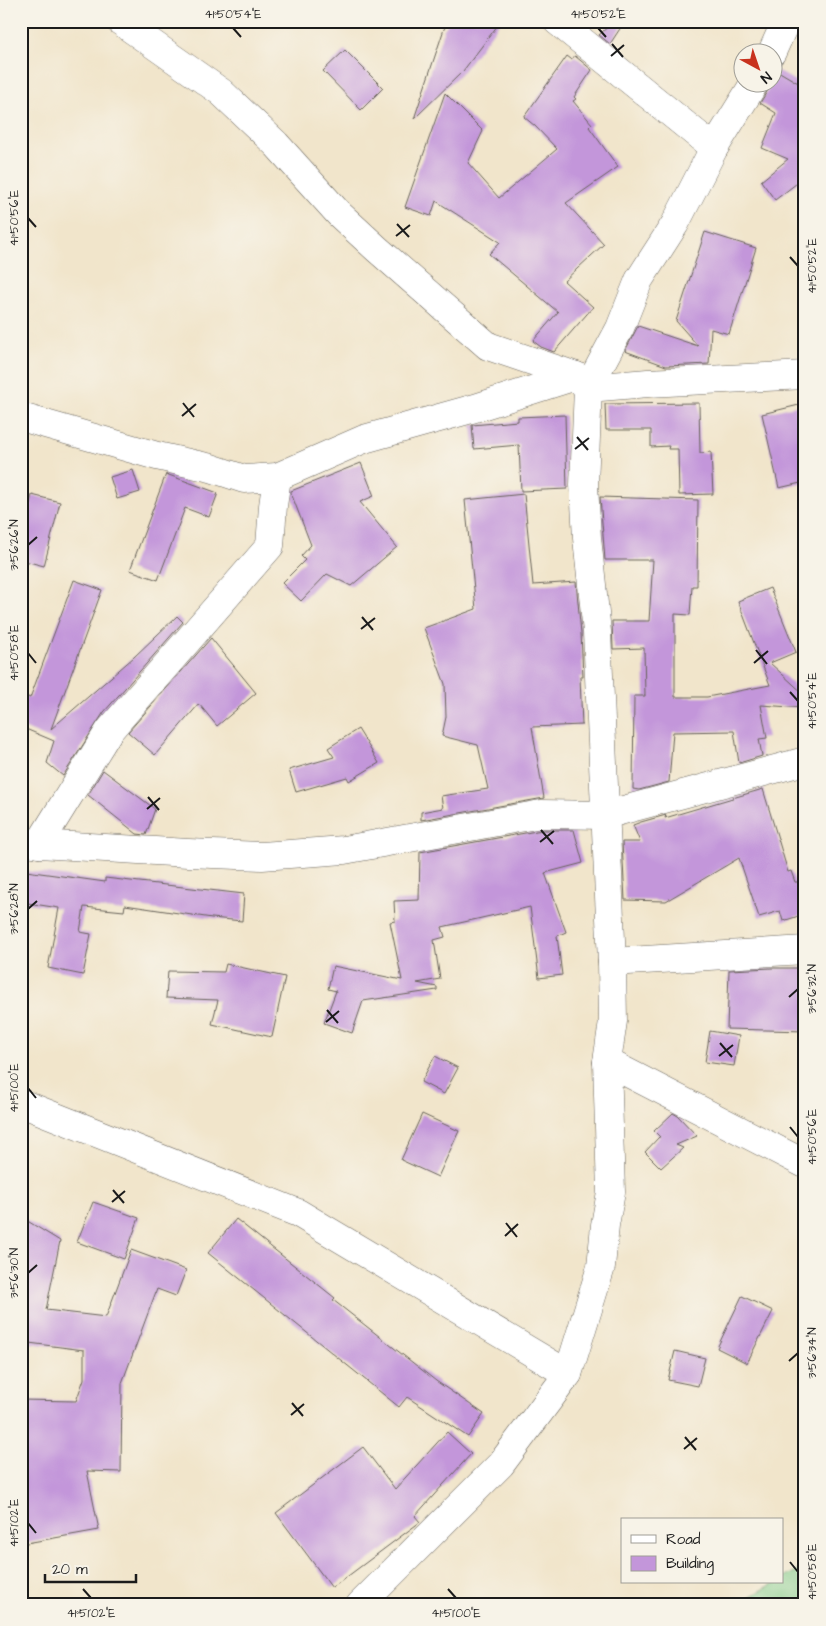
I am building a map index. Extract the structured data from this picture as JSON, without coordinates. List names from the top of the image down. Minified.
{"legend":["Road","Building"],"scale_bar":"20 m","north":"bottom right","coordinates":["41°50'54\"E","41°50'52\"E","41°50'56\"E","3°56'26\"N","41°50'58\"E","3°56'28\"N","3°56'32\"N","41°51'00\"E","3°56'30\"N","3°56'34\"N","41°51'02\"E"]}
